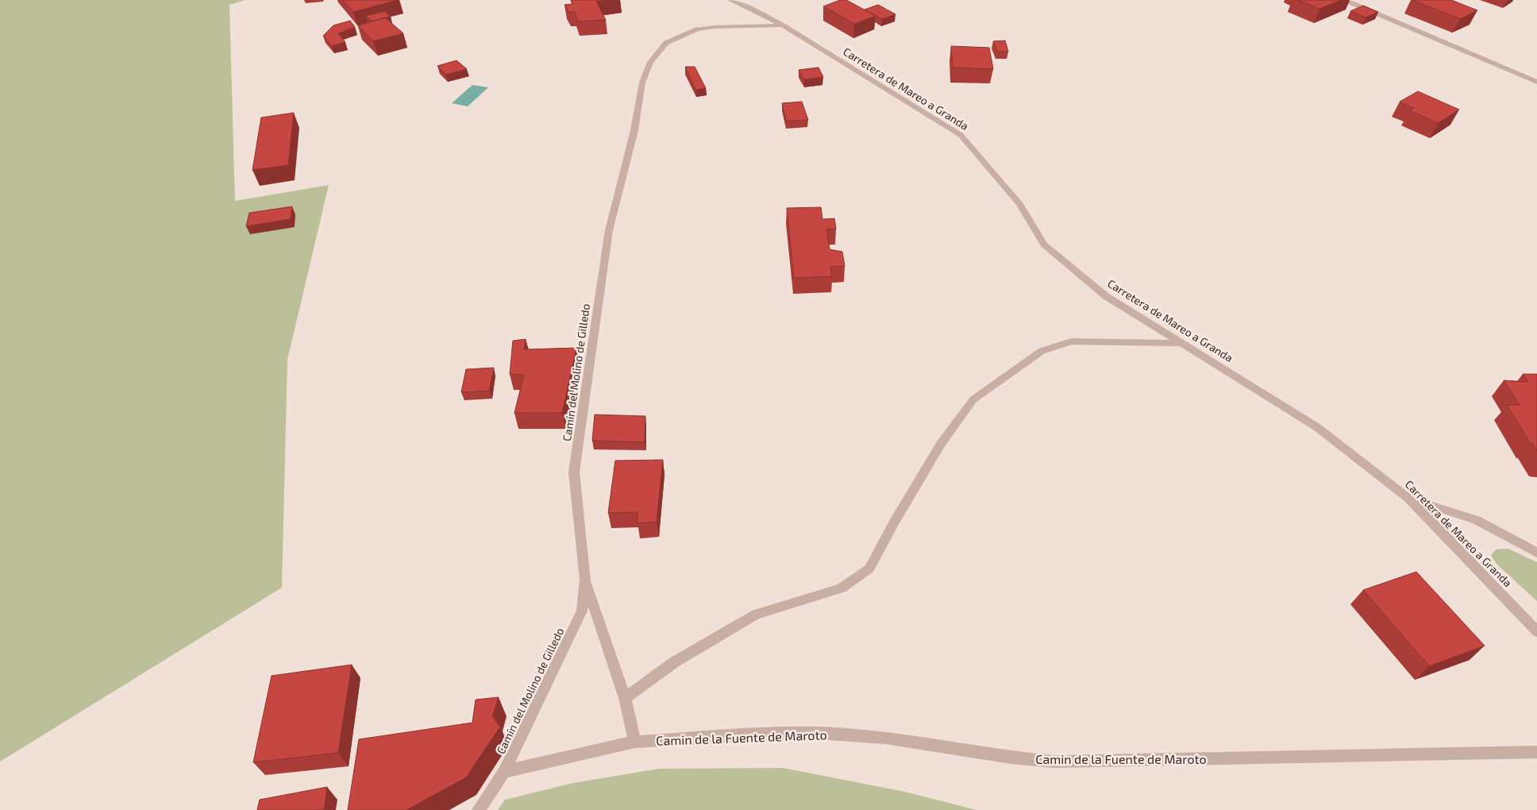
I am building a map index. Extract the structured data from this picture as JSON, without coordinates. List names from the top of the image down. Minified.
{"streets":{"street":["Carretera de Mareo a Granda","Camín del Molino de Gilledo","Camin de la Fuente de Maroto"]},"crossings":[["Carretera de Mareo a Granda","Camín del Molino de Gilledo"],["Camín del Molino de Gilledo","Camin de la Fuente de Maroto"]]}
